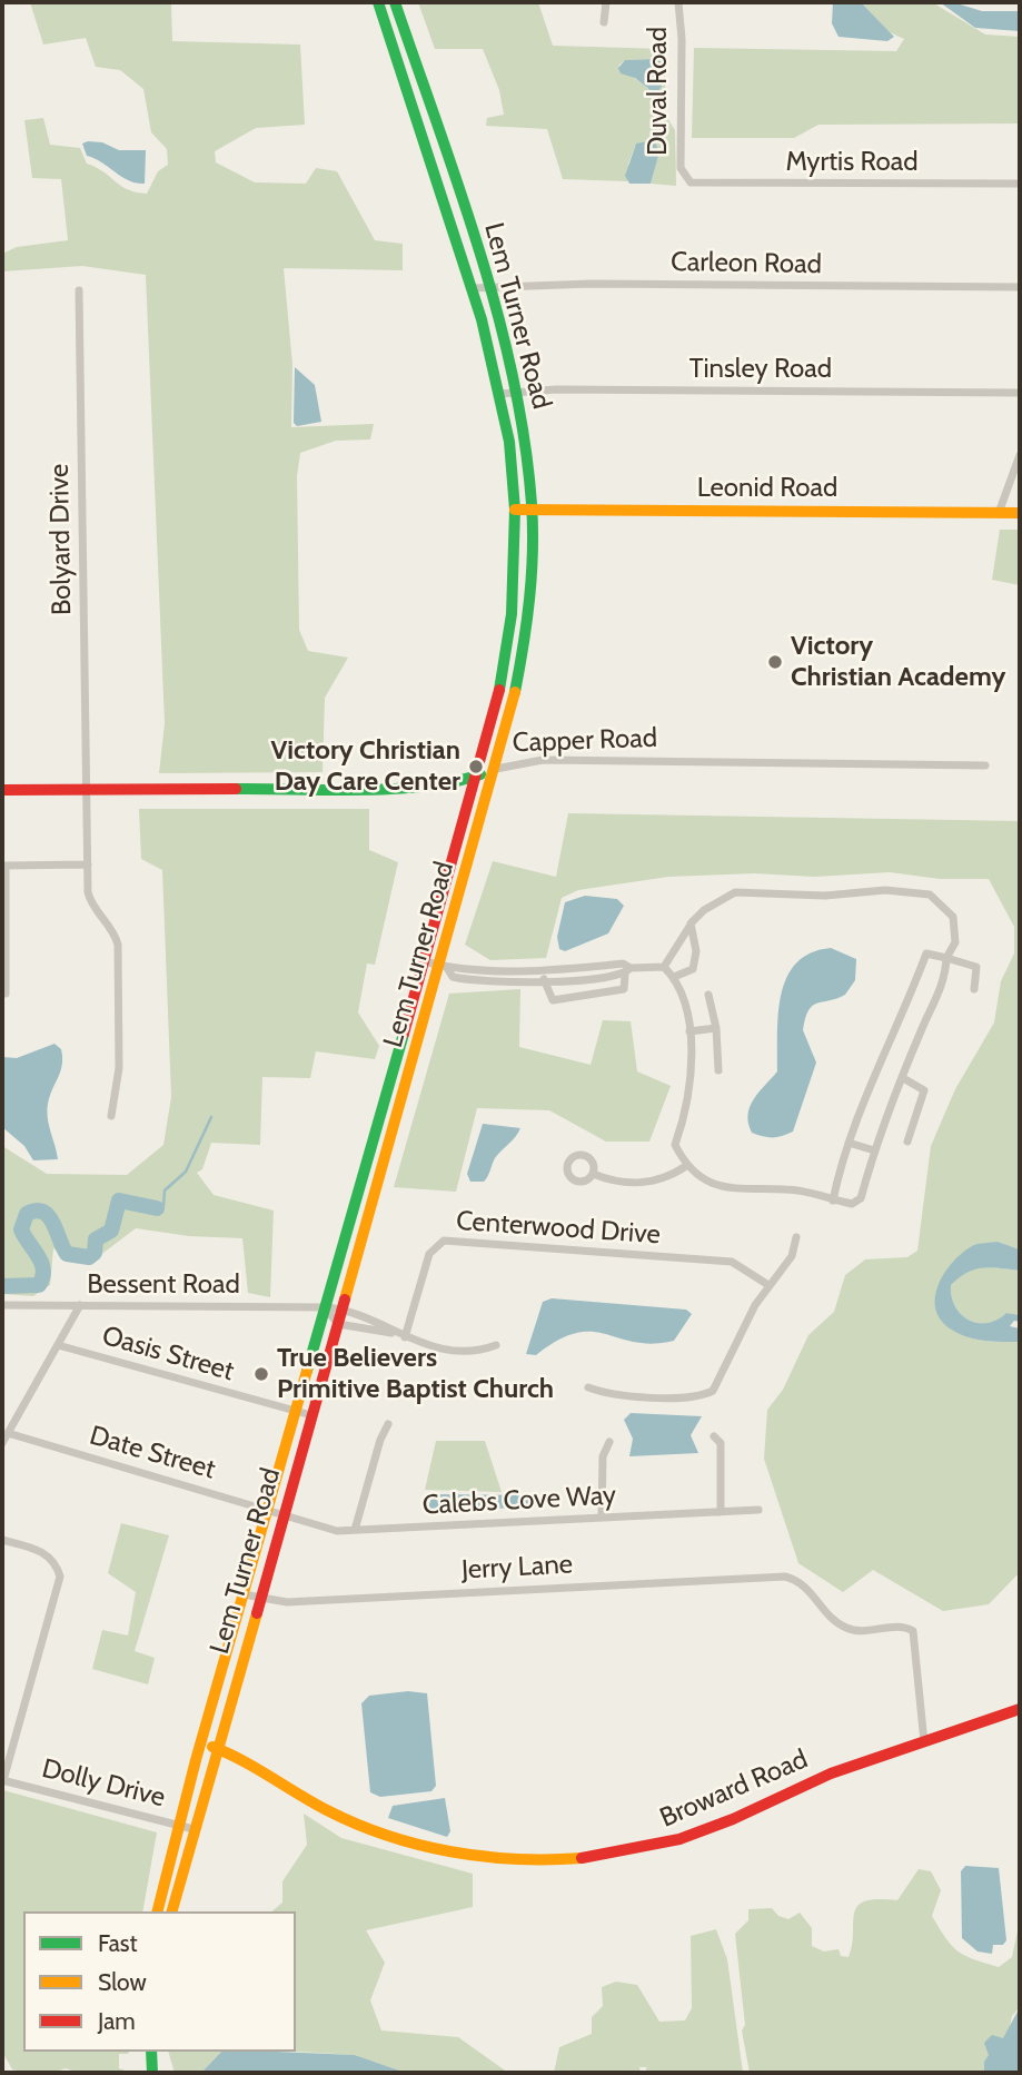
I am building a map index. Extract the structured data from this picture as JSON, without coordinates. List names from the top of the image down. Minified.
{"streets":{"main road":["Lem Turner Road","Leonid Road","Capper Road","Broward Road"],"street":["Duval Road","Myrtis Road","Carleon Road","Tinsley Road","Bolyard Drive","Centerwood Drive","Bessent Road","Oasis Street","Date Street","Calebs Cove Way","Jerry Lane","Dolly Drive"]},"crossings":[["Duval Road","Myrtis Road"],["Carleon Road","Lem Turner Road"],["Lem Turner Road","Tinsley Road"],["Lem Turner Road","Leonid Road"],["Lem Turner Road","Capper Road"],["Lem Turner Road","Bessent Road"],["Lem Turner Road","Oasis Street"],["Lem Turner Road","Date Street"],["Lem Turner Road","Calebs Cove Way"],["Lem Turner Road","Jerry Lane"],["Lem Turner Road","Dolly Drive"],["Lem Turner Road","Broward Road"],["Bolyard Drive","Capper Road"],["Centerwood Drive","Bessent Road"],["Date Street","Calebs Cove Way"],["Jerry Lane","Broward Road"]],"places":["Victory Christian Academy","Victory Christian Day Care Center","True Believers Primitive Baptist Church"],"legend":["Fast","Slow","Jam"]}
